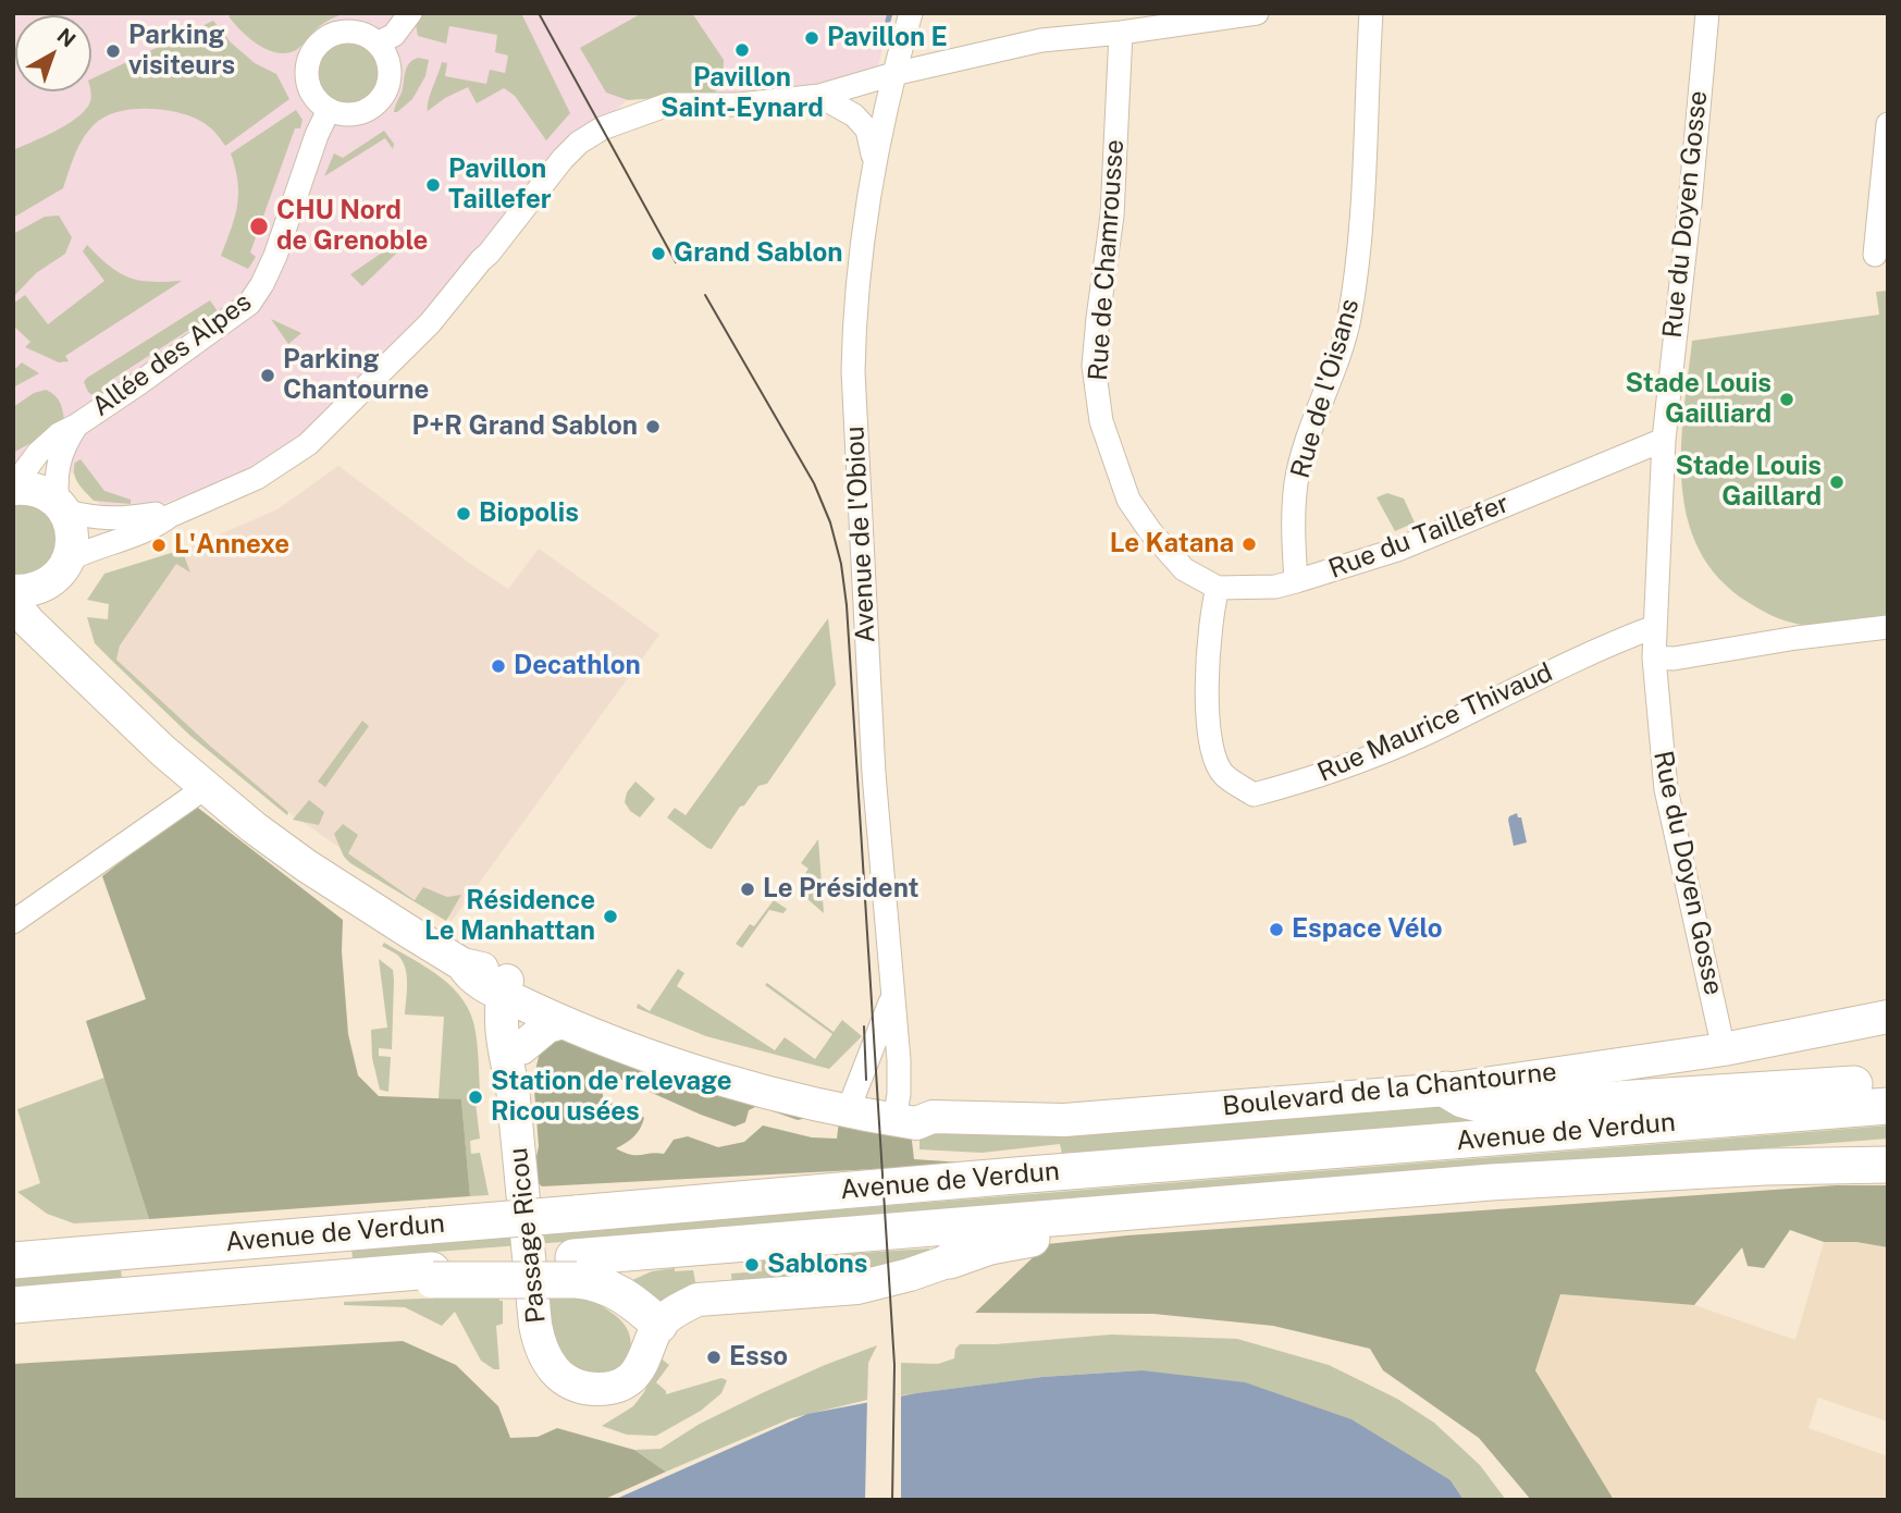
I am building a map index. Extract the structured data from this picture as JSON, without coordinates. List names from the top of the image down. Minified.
{"streets":{"main road":["Avenue de Verdun"],"street":["Rue du Doyen Gosse","Rue de Chamrousse","Allée des Alpes","Rue de l'Oisans","Avenue de l'Obiou","Rue du Taillefer","Rue Maurice Thivaud","Boulevard de la Chantourne","Passage Ricou"]},"crossings":[["Rue du Doyen Gosse","Rue du Taillefer"],["Rue du Doyen Gosse","Rue Maurice Thivaud"],["Rue du Doyen Gosse","Boulevard de la Chantourne"],["Rue de Chamrousse","Rue du Taillefer"],["Rue de l'Oisans","Rue du Taillefer"],["Avenue de l'Obiou","Boulevard de la Chantourne"],["Rue du Taillefer","Rue Maurice Thivaud"]],"places":["Pavillon E","Pavillon Saint-Eynard","Parking visiteurs","Pavillon Taillefer","CHU Nord de Grenoble","Grand Sablon","Parking Chantourne","Stade Louis Gailliard","P+R Grand Sablon","Stade Louis Gaillard","Biopolis","Le Katana","L'Annexe","Decathlon","Le Président","Résidence Le Manhattan","Espace Vélo","Station de relevage Ricou usées","Sablons","Esso"],"north":"top right"}
